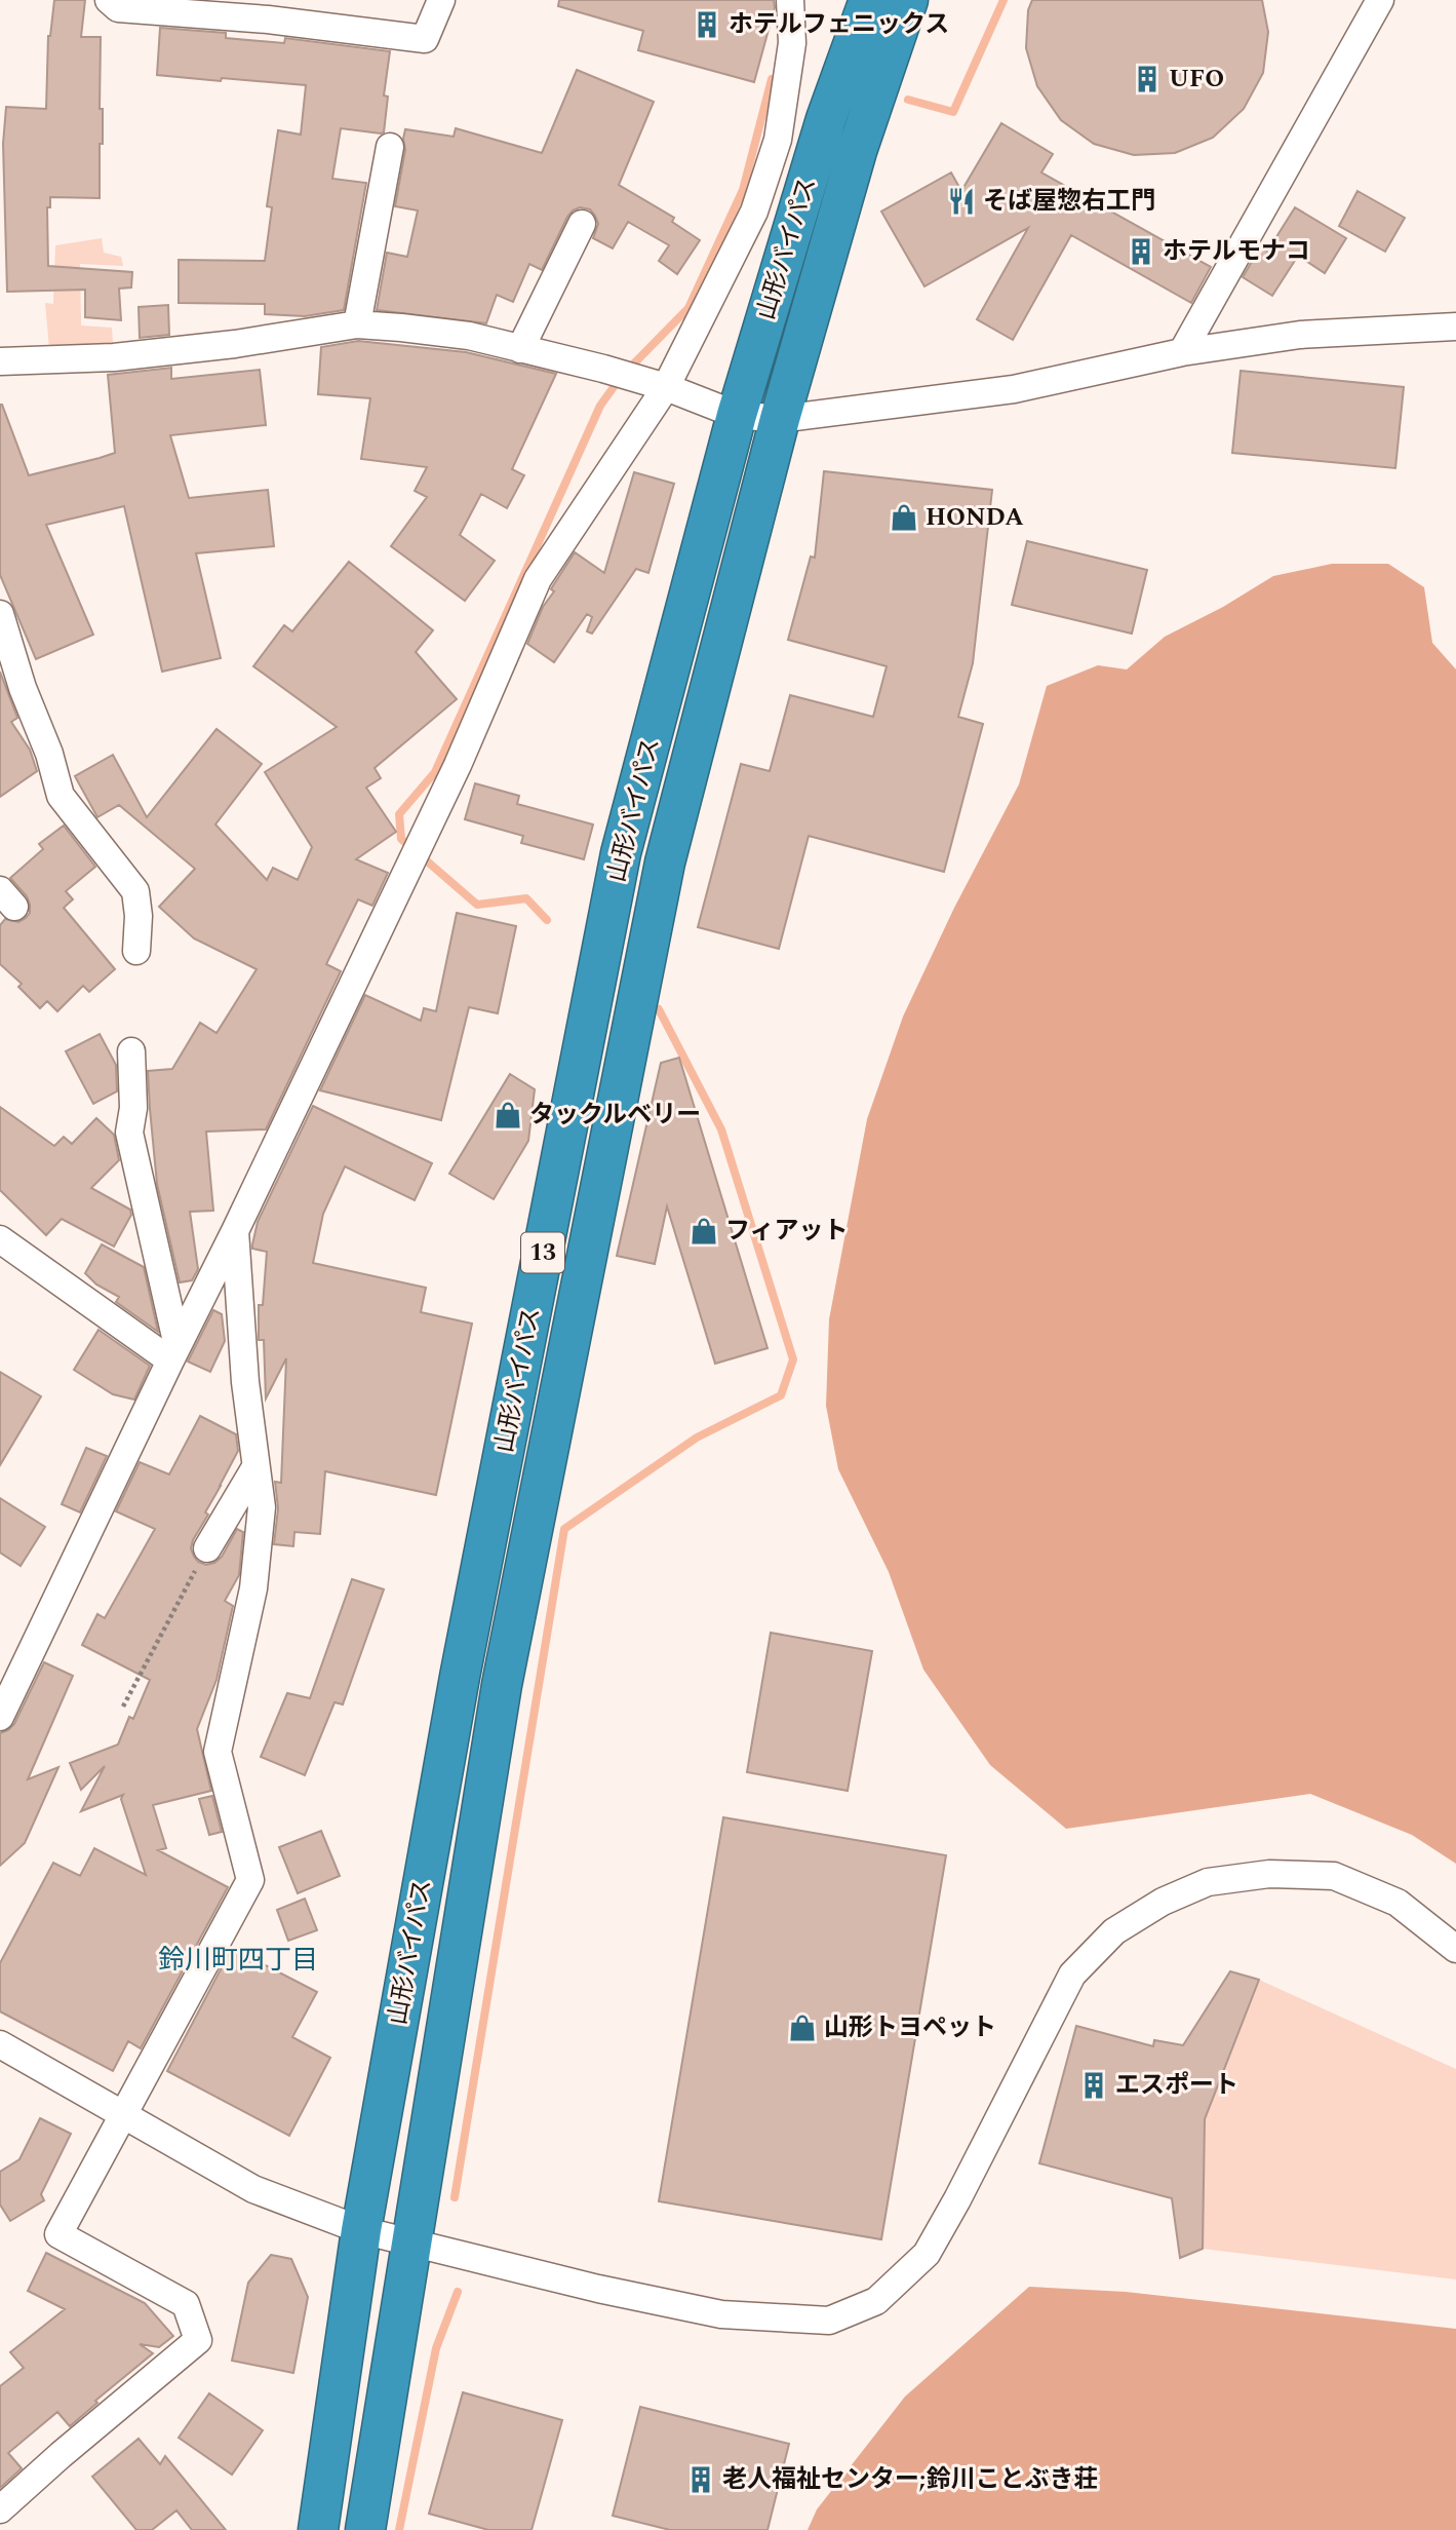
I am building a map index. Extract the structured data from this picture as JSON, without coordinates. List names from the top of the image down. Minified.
{"streets":{"highway":["山形バイパス","13"]},"districts":["鈴川町四丁目"],"places":{"building":["ホテルフェニックス","UFO","ホテルモナコ","エスポート","老人福祉センター;鈴川ことぶき荘"],"restaurant":["そば屋惣右工門"],"shop":["HONDA","タックルベリー","フィアット","山形トヨペット"]}}
